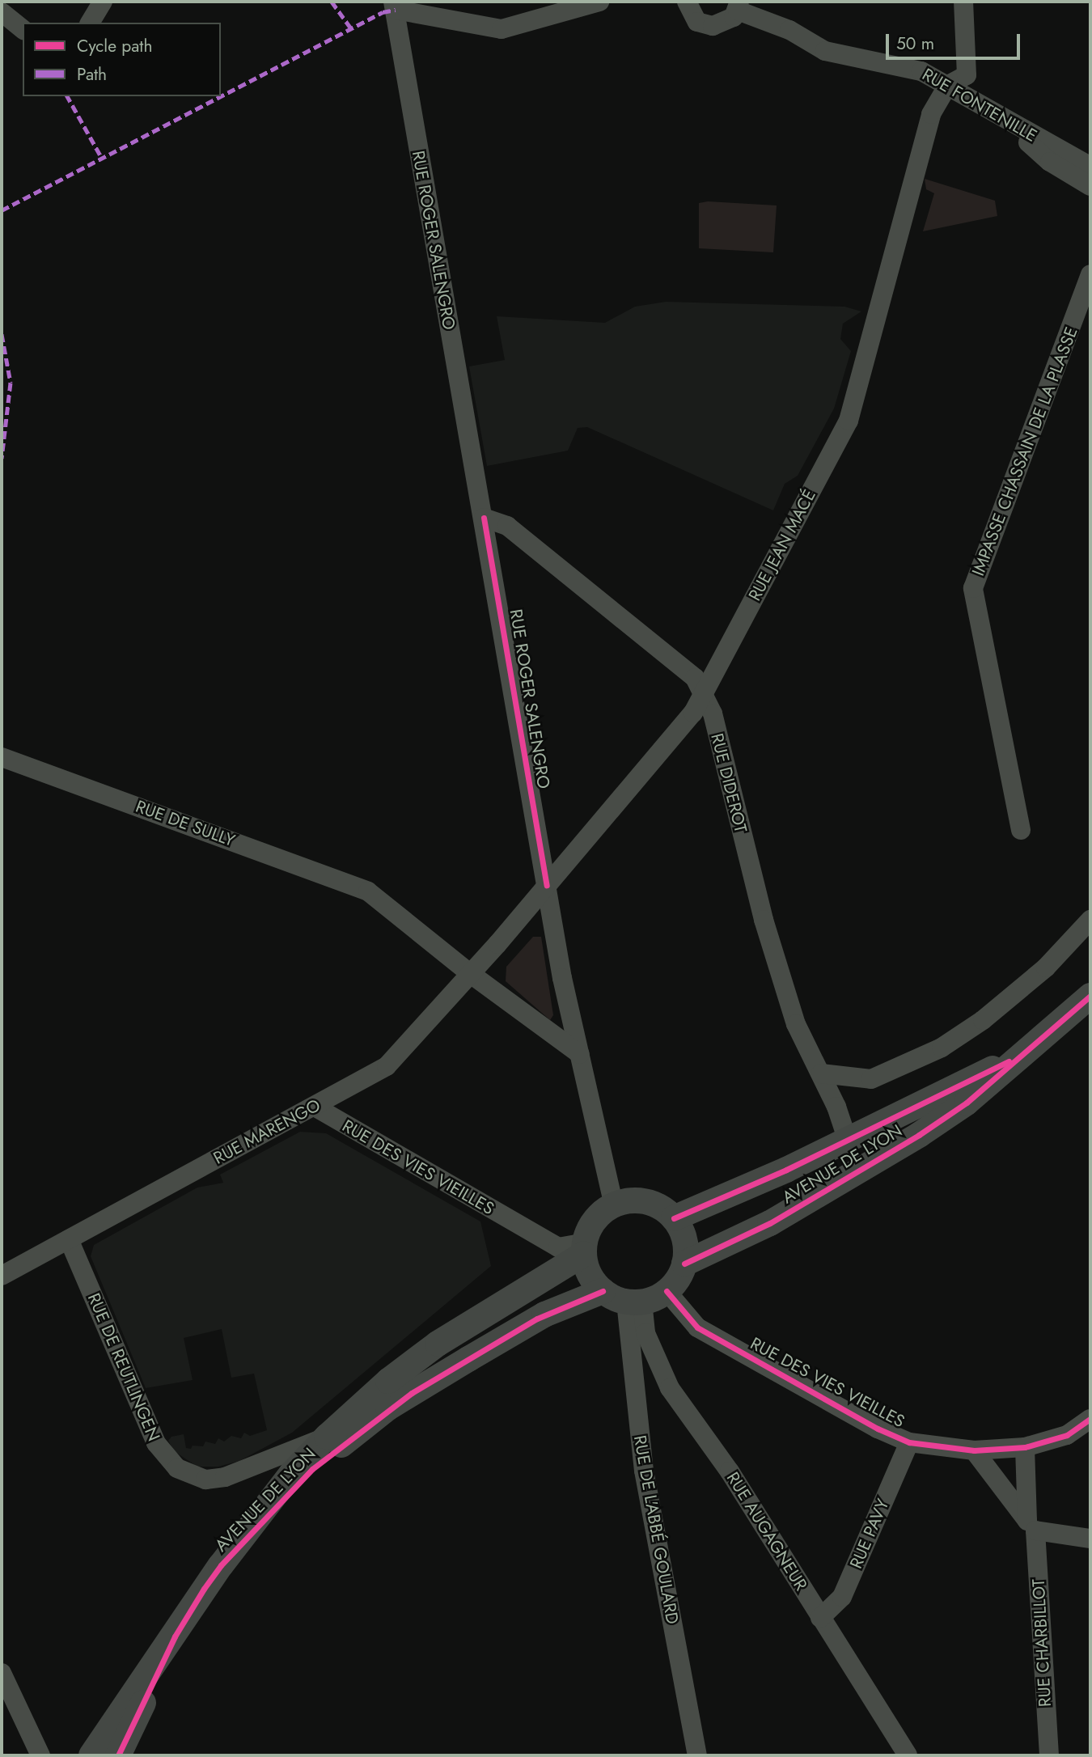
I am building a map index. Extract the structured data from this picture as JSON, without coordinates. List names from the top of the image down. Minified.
{"streets":{"main road":["AVENUE DE LYON"],"street":["RUE FONTENILLE","RUE ROGER SALENGRO","IMPASSE CHASSAIN DE LA PLASSE","RUE JEAN MACÉ","RUE DIDEROT","RUE DE SULLY","RUE MARENGO","RUE DES VIES VIEILLES","RUE DE REUTLINGEN","RUE DE L'ABBÉ GOULARD","RUE AUGAGNEUR","RUE PAVY","RUE CHARBILLOT"]},"crossings":[["RUE FONTENILLE","RUE JEAN MACÉ"],["RUE ROGER SALENGRO","RUE JEAN MACÉ"],["RUE ROGER SALENGRO","RUE DIDEROT"],["RUE ROGER SALENGRO","RUE DE SULLY"],["RUE ROGER SALENGRO","AVENUE DE LYON"],["RUE ROGER SALENGRO","RUE DES VIES VIEILLES"],["RUE ROGER SALENGRO","RUE DE L'ABBÉ GOULARD"],["RUE ROGER SALENGRO","RUE AUGAGNEUR"],["RUE JEAN MACÉ","RUE DIDEROT"],["RUE JEAN MACÉ","RUE MARENGO"],["RUE DIDEROT","AVENUE DE LYON"],["RUE DE SULLY","RUE MARENGO"],["RUE MARENGO","RUE DES VIES VIEILLES"],["RUE MARENGO","RUE DE REUTLINGEN"],["AVENUE DE LYON","RUE DES VIES VIEILLES"],["AVENUE DE LYON","RUE DE REUTLINGEN"],["AVENUE DE LYON","RUE DE L'ABBÉ GOULARD"],["AVENUE DE LYON","RUE AUGAGNEUR"],["RUE DES VIES VIEILLES","RUE DE L'ABBÉ GOULARD"],["RUE DES VIES VIEILLES","RUE AUGAGNEUR"],["RUE DES VIES VIEILLES","RUE PAVY"],["RUE DES VIES VIEILLES","RUE CHARBILLOT"],["RUE DE L'ABBÉ GOULARD","RUE AUGAGNEUR"],["RUE AUGAGNEUR","RUE PAVY"]],"legend":["Cycle path","Path"],"scale_bar":"50 m"}
